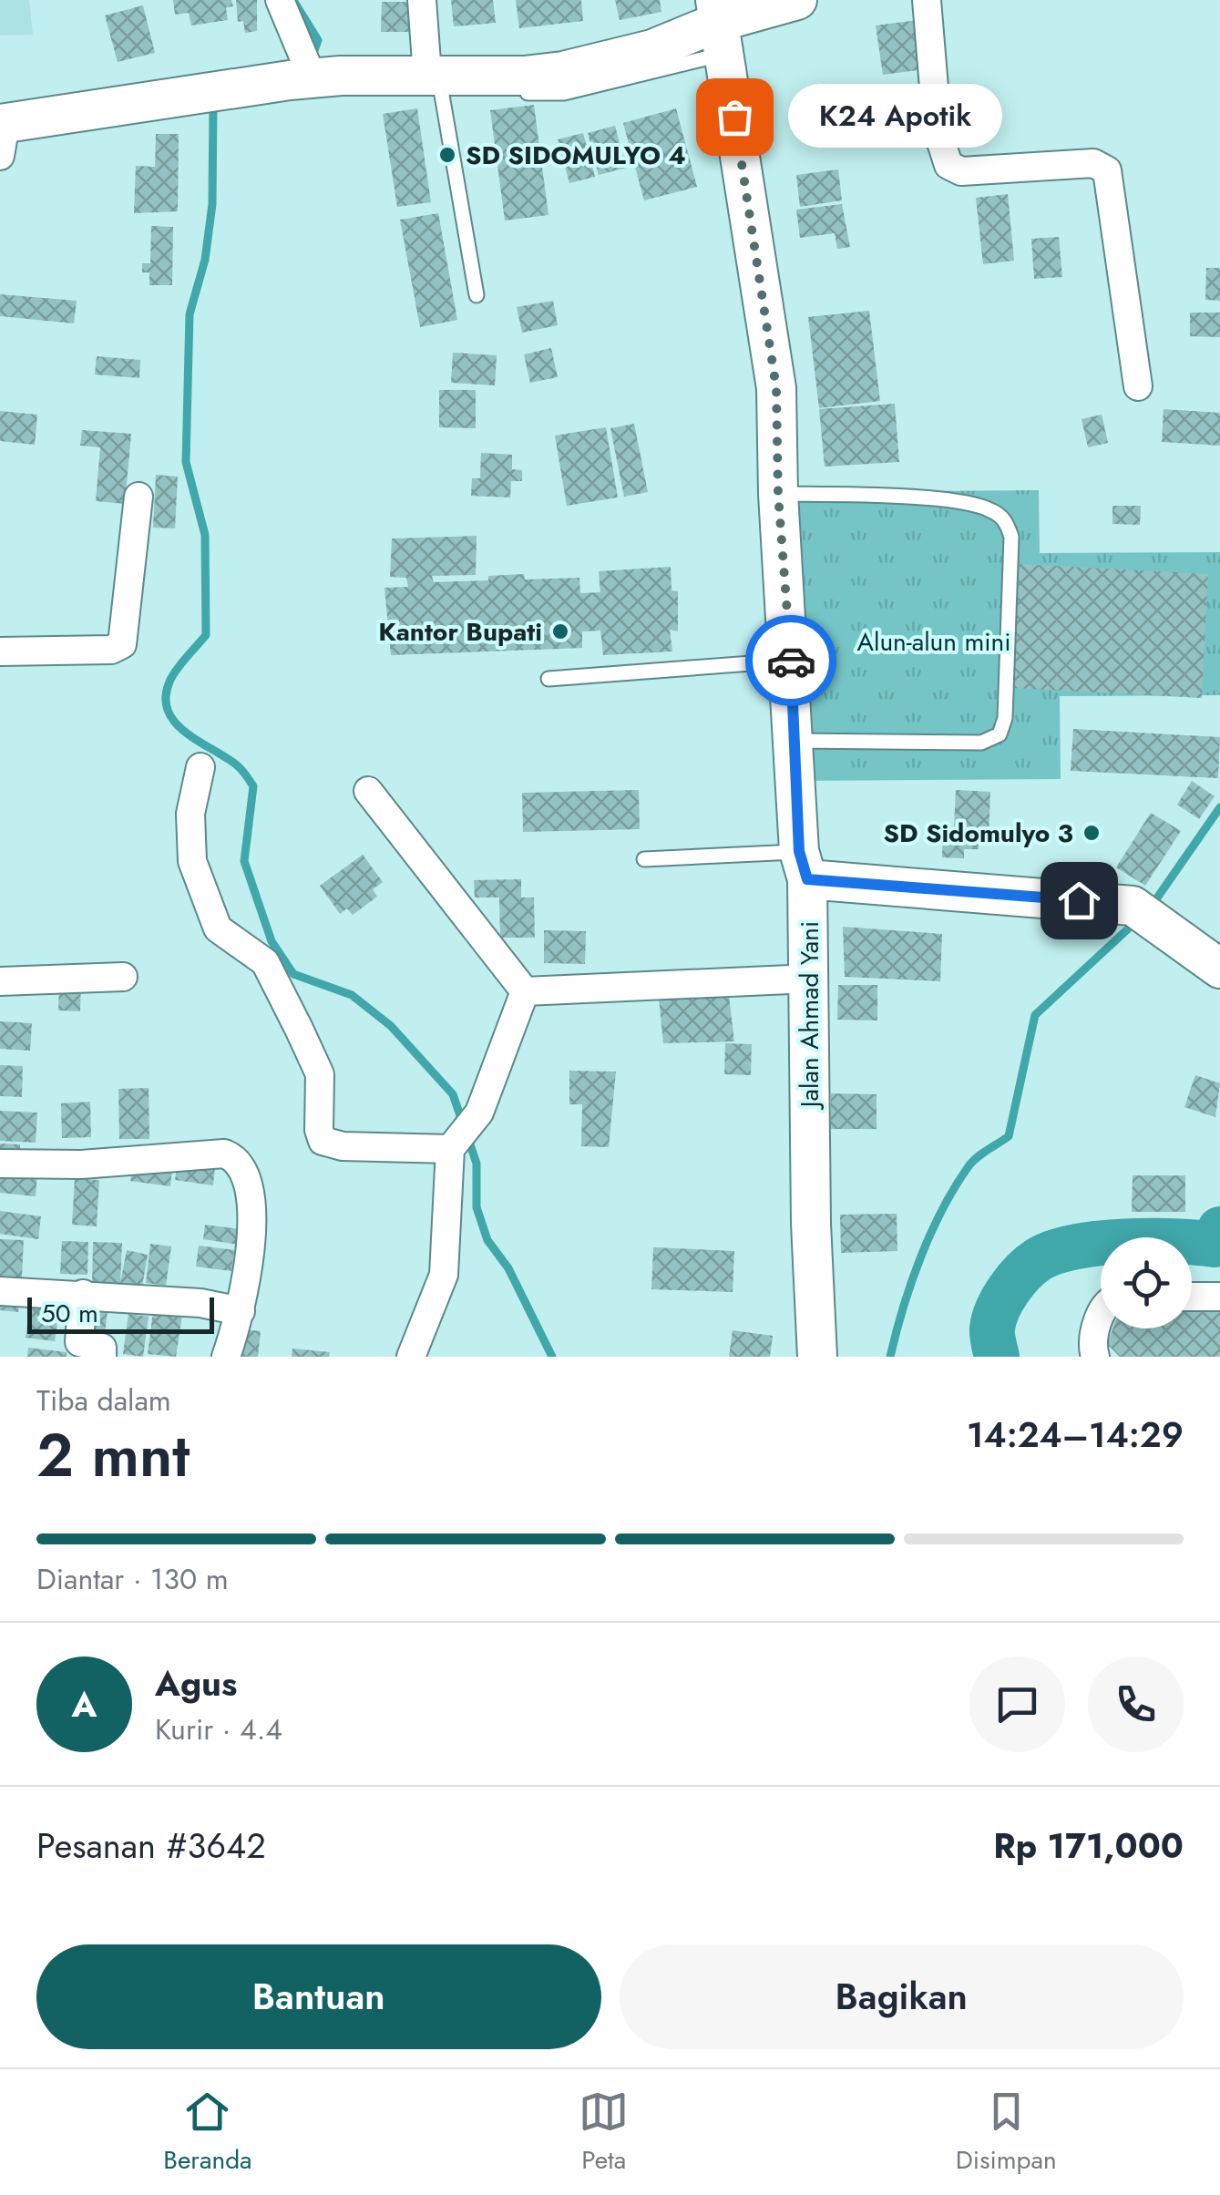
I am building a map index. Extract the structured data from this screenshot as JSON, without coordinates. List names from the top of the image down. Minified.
{"streets":{"street":["Jalan Ahmad Yani"]},"parks":["Alun-alun mini"],"places":["K24 Apotik","SD SIDOMULYO 4","Kantor Bupati","SD Sidomulyo 3"],"scale_bar":"50 m","page":{"bubble":"K24 Apotik","scale":"50 m","heading":["2 mnt","Tiba dalam","14:24–14:29"],"panel":["Agus","Kurir · 4.4","Pesanan #3642","Rp 171,000"],"bar":"Diantar · 130 m","round":"A","buttons":["Bantuan","Bagikan"],"tabs":["Beranda","Peta","Disimpan"]}}
